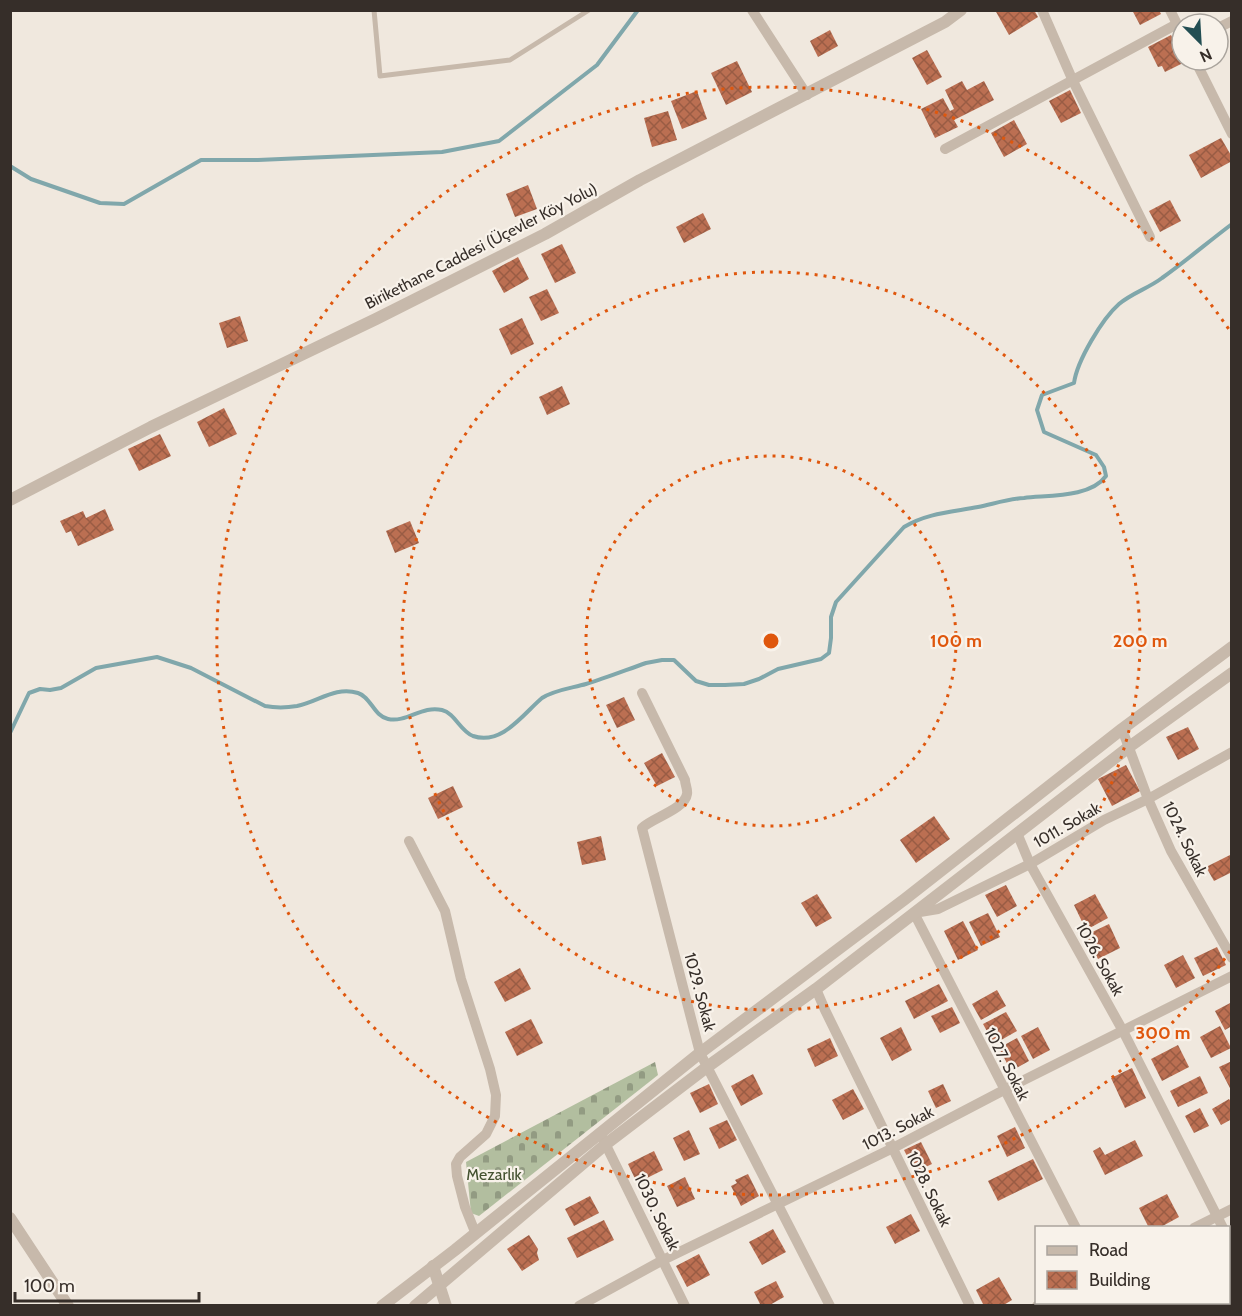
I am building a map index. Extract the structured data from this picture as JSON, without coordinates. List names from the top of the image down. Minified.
{"streets":{"street":["Birikethane Caddesi (Üçevler Köy Yolu)","1011. Sokak","1024. Sokak","1026. Sokak","1029. Sokak","1027. Sokak","1013. Sokak","1028. Sokak","1030. Sokak"]},"crossings":[["1011. Sokak","1024. Sokak"],["1011. Sokak","1026. Sokak"],["1011. Sokak","1027. Sokak"],["1026. Sokak","1013. Sokak"],["1029. Sokak","1013. Sokak"],["1027. Sokak","1013. Sokak"],["1013. Sokak","1028. Sokak"],["1013. Sokak","1030. Sokak"]],"parks":["Mezarlık"],"legend":["Road","Building"],"scale_bar":"100 m","north":"bottom right","rings":["100 m","200 m","300 m"]}
